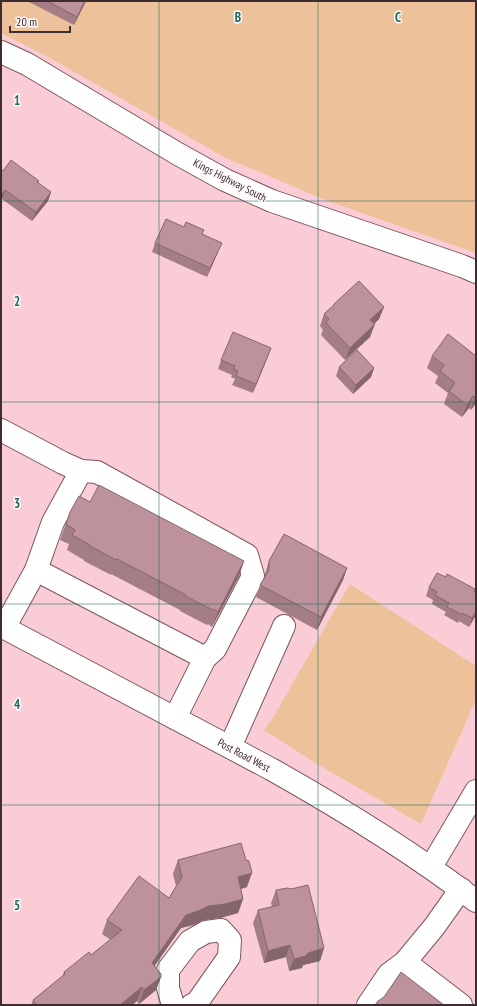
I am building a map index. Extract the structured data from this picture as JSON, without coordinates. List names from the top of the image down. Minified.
{"streets":{"main road":["Kings Highway South","Post Road West"]},"scale_bar":"20 m","grid":{"columns":["B","C"],"rows":["1","2","3","4","5"]}}
